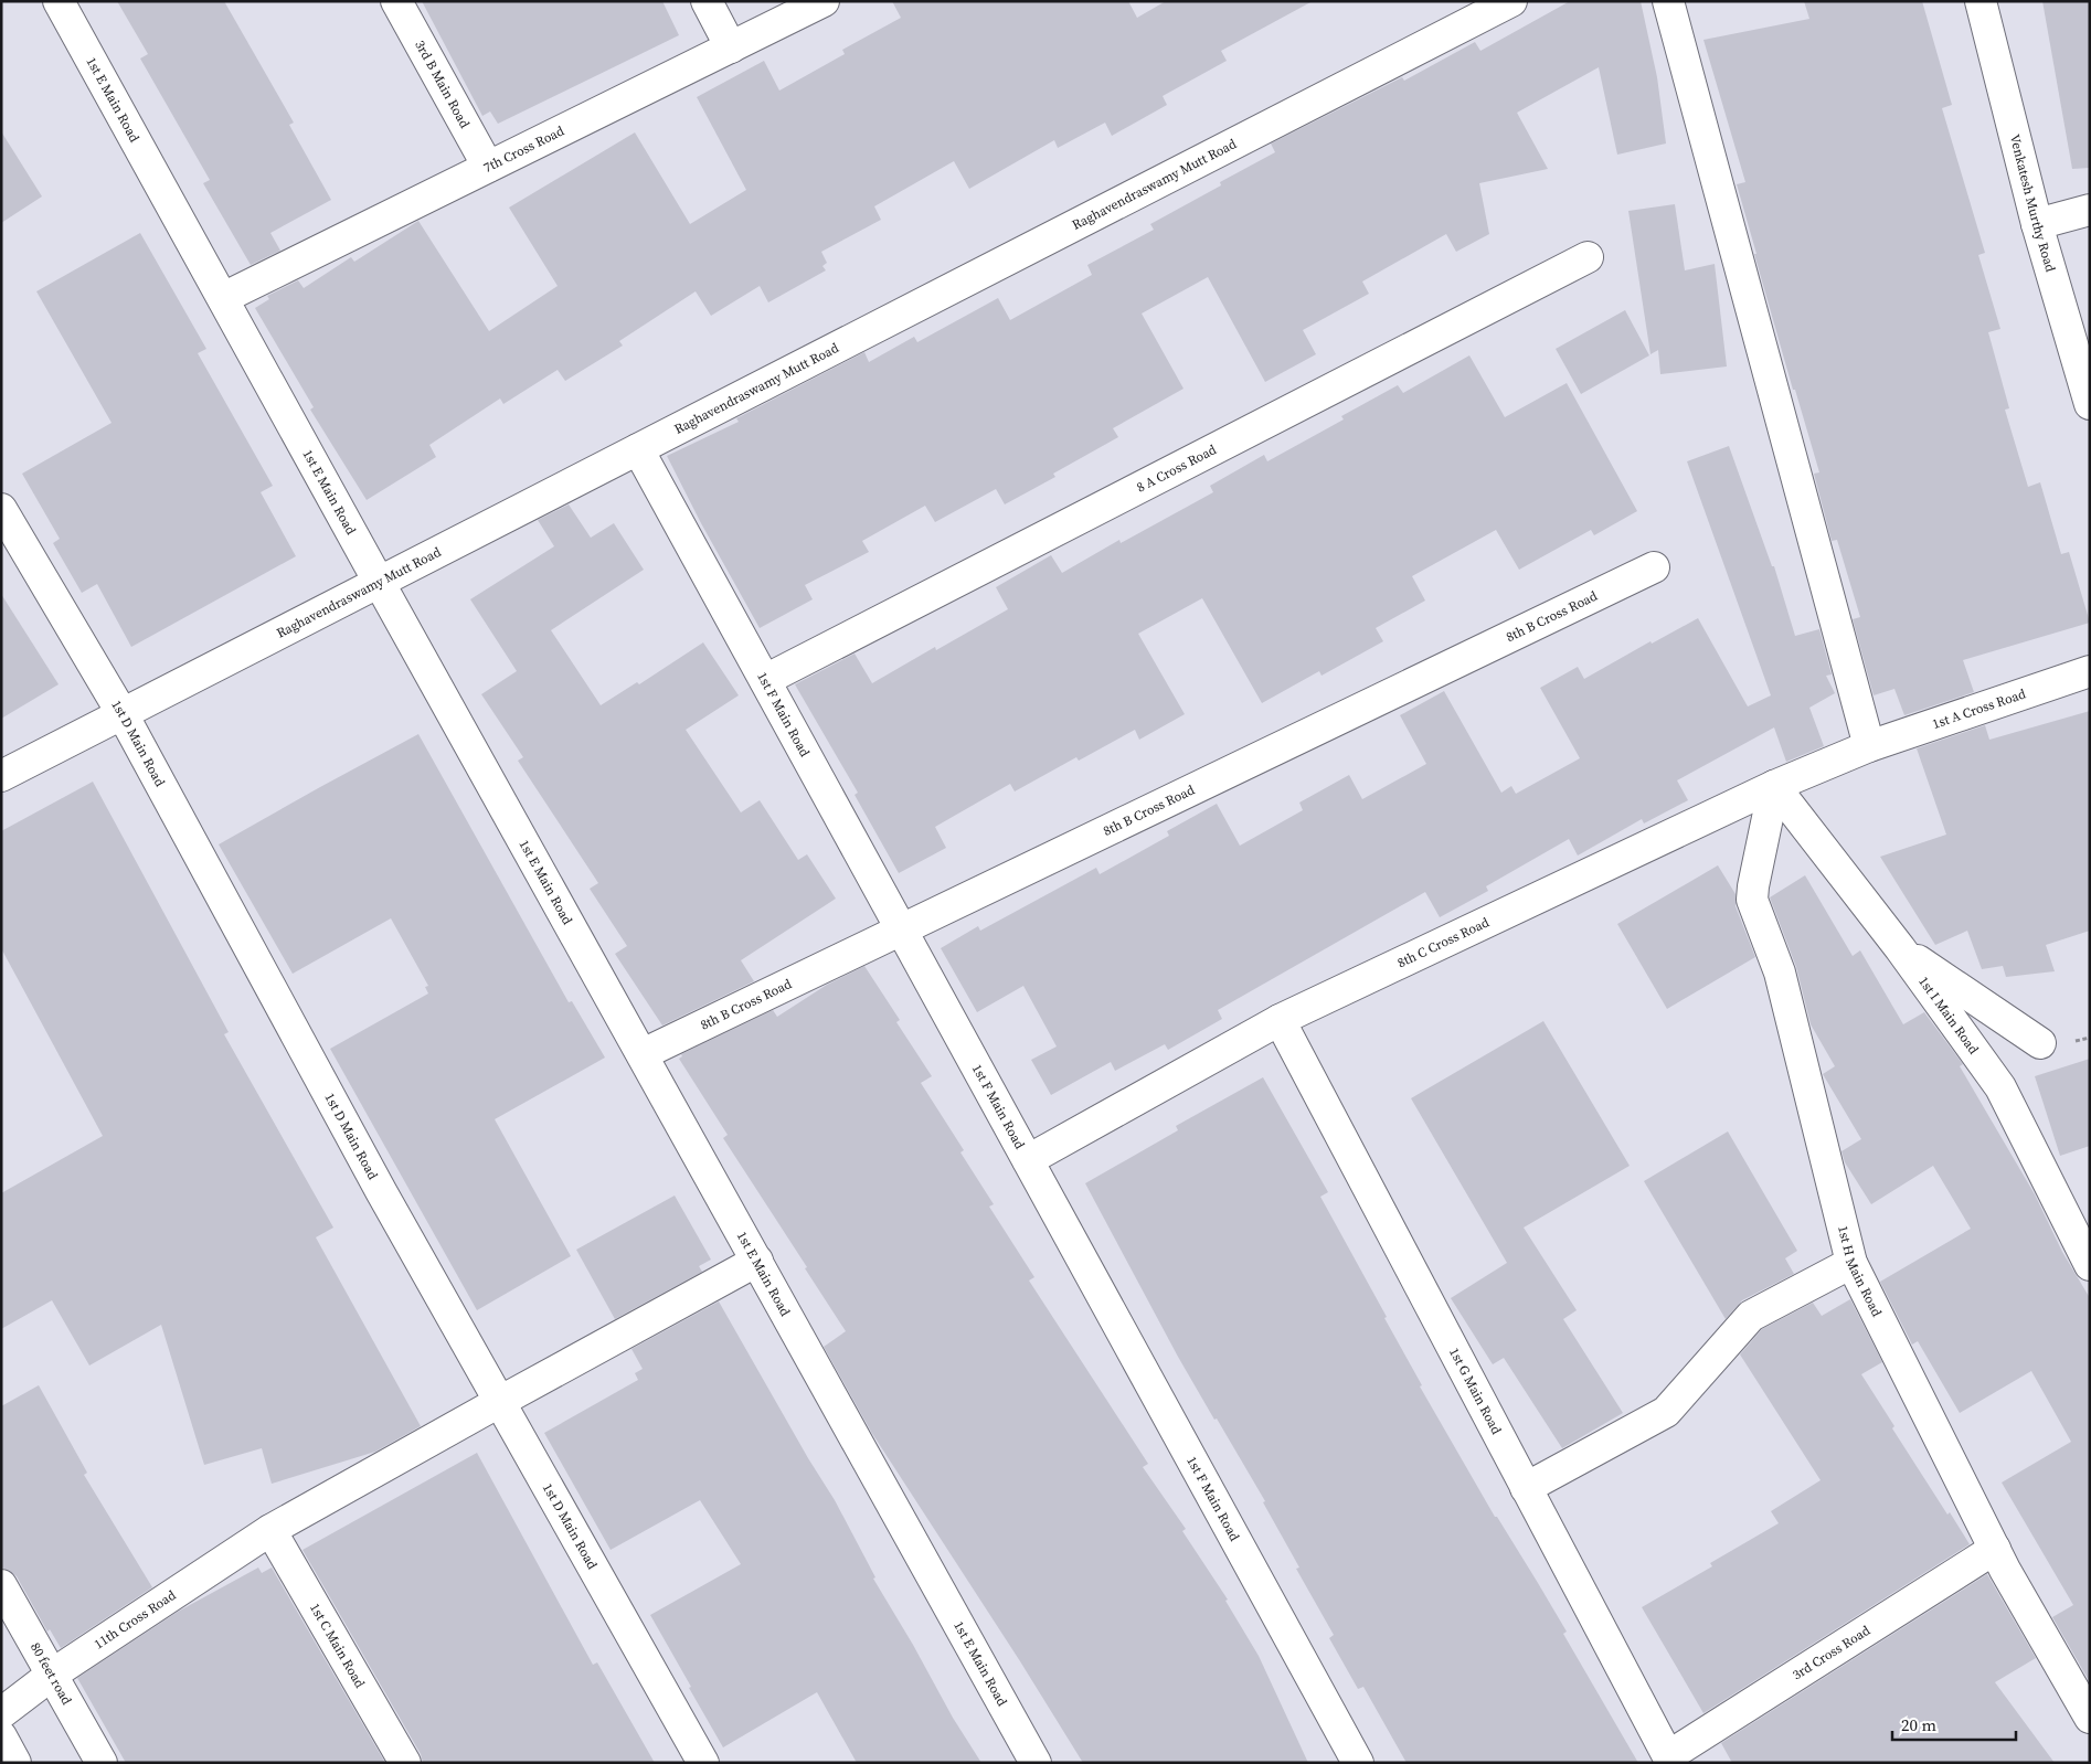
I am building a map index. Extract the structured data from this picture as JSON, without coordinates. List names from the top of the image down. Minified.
{"streets":{"street":["3rd B Main Road","1st E Main Road","7th Cross Road","Raghavendraswamy Mutt Road","Venkatesh Murthy Road","8 A Cross Road","8th B Cross Road","1st A Cross Road","1st F Main Road","1st D Main Road","8th C Cross Road","1st I Main Road","1st H Main Road","1st G Main Road","11th Cross Road","1st C Main Road","3rd Cross Road","80 feet road"]},"crossings":[["3rd B Main Road","7th Cross Road"],["1st E Main Road","7th Cross Road"],["1st E Main Road","Raghavendraswamy Mutt Road"],["1st E Main Road","8th B Cross Road"],["1st E Main Road","11th Cross Road"],["Raghavendraswamy Mutt Road","1st F Main Road"],["Raghavendraswamy Mutt Road","1st D Main Road"],["8 A Cross Road","1st F Main Road"],["8th B Cross Road","1st F Main Road"],["1st A Cross Road","8th C Cross Road"],["1st F Main Road","8th C Cross Road"],["1st D Main Road","11th Cross Road"],["8th C Cross Road","1st I Main Road"],["8th C Cross Road","1st H Main Road"],["8th C Cross Road","1st G Main Road"],["1st I Main Road","1st H Main Road"],["1st H Main Road","3rd Cross Road"],["1st G Main Road","3rd Cross Road"],["11th Cross Road","1st C Main Road"],["11th Cross Road","80 feet road"]],"scale_bar":"20 m"}
